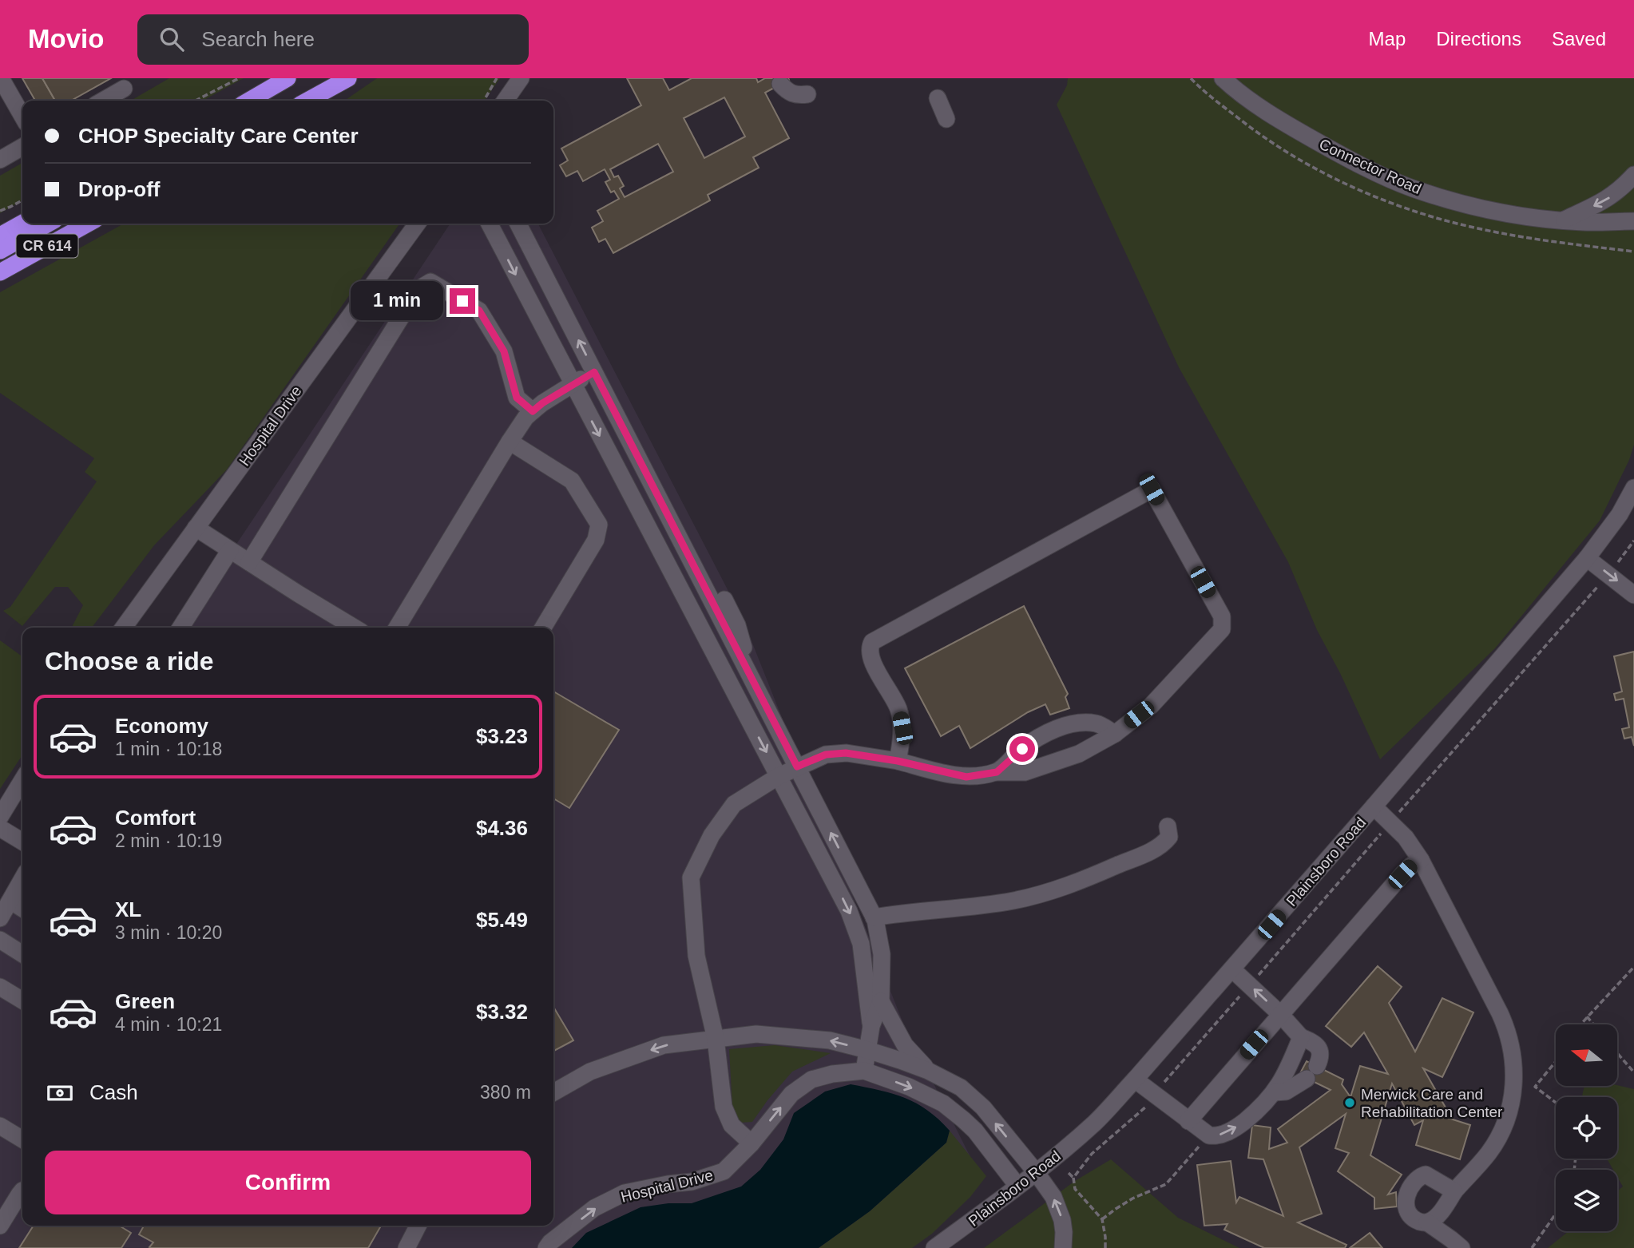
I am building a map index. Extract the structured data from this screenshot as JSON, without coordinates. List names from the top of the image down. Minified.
{"streets":{"highway":["CR 614"],"street":["Connector Road","Hospital Drive","Plainsboro Road"]},"places":["Merwick Care and Rehabilitation Center"],"north":"left","page":{"header":"Movio","search":"Search here","nav":["Map","Directions","Saved"],"banner":["CHOP Specialty Care Center","Drop-off"],"bubble":"1 min","heading":"Choose a ride","list":[{"name":"Economy","note":"1 min · 10:18","value":"$3.23"},{"name":"Comfort","note":"2 min · 10:19","value":"$4.36"},{"name":"XL","note":"3 min · 10:20","value":"$5.49"},{"name":"Green","note":"4 min · 10:21","value":"$3.32"}],"pay":["Cash","380 m"],"buttons":"Confirm"}}
